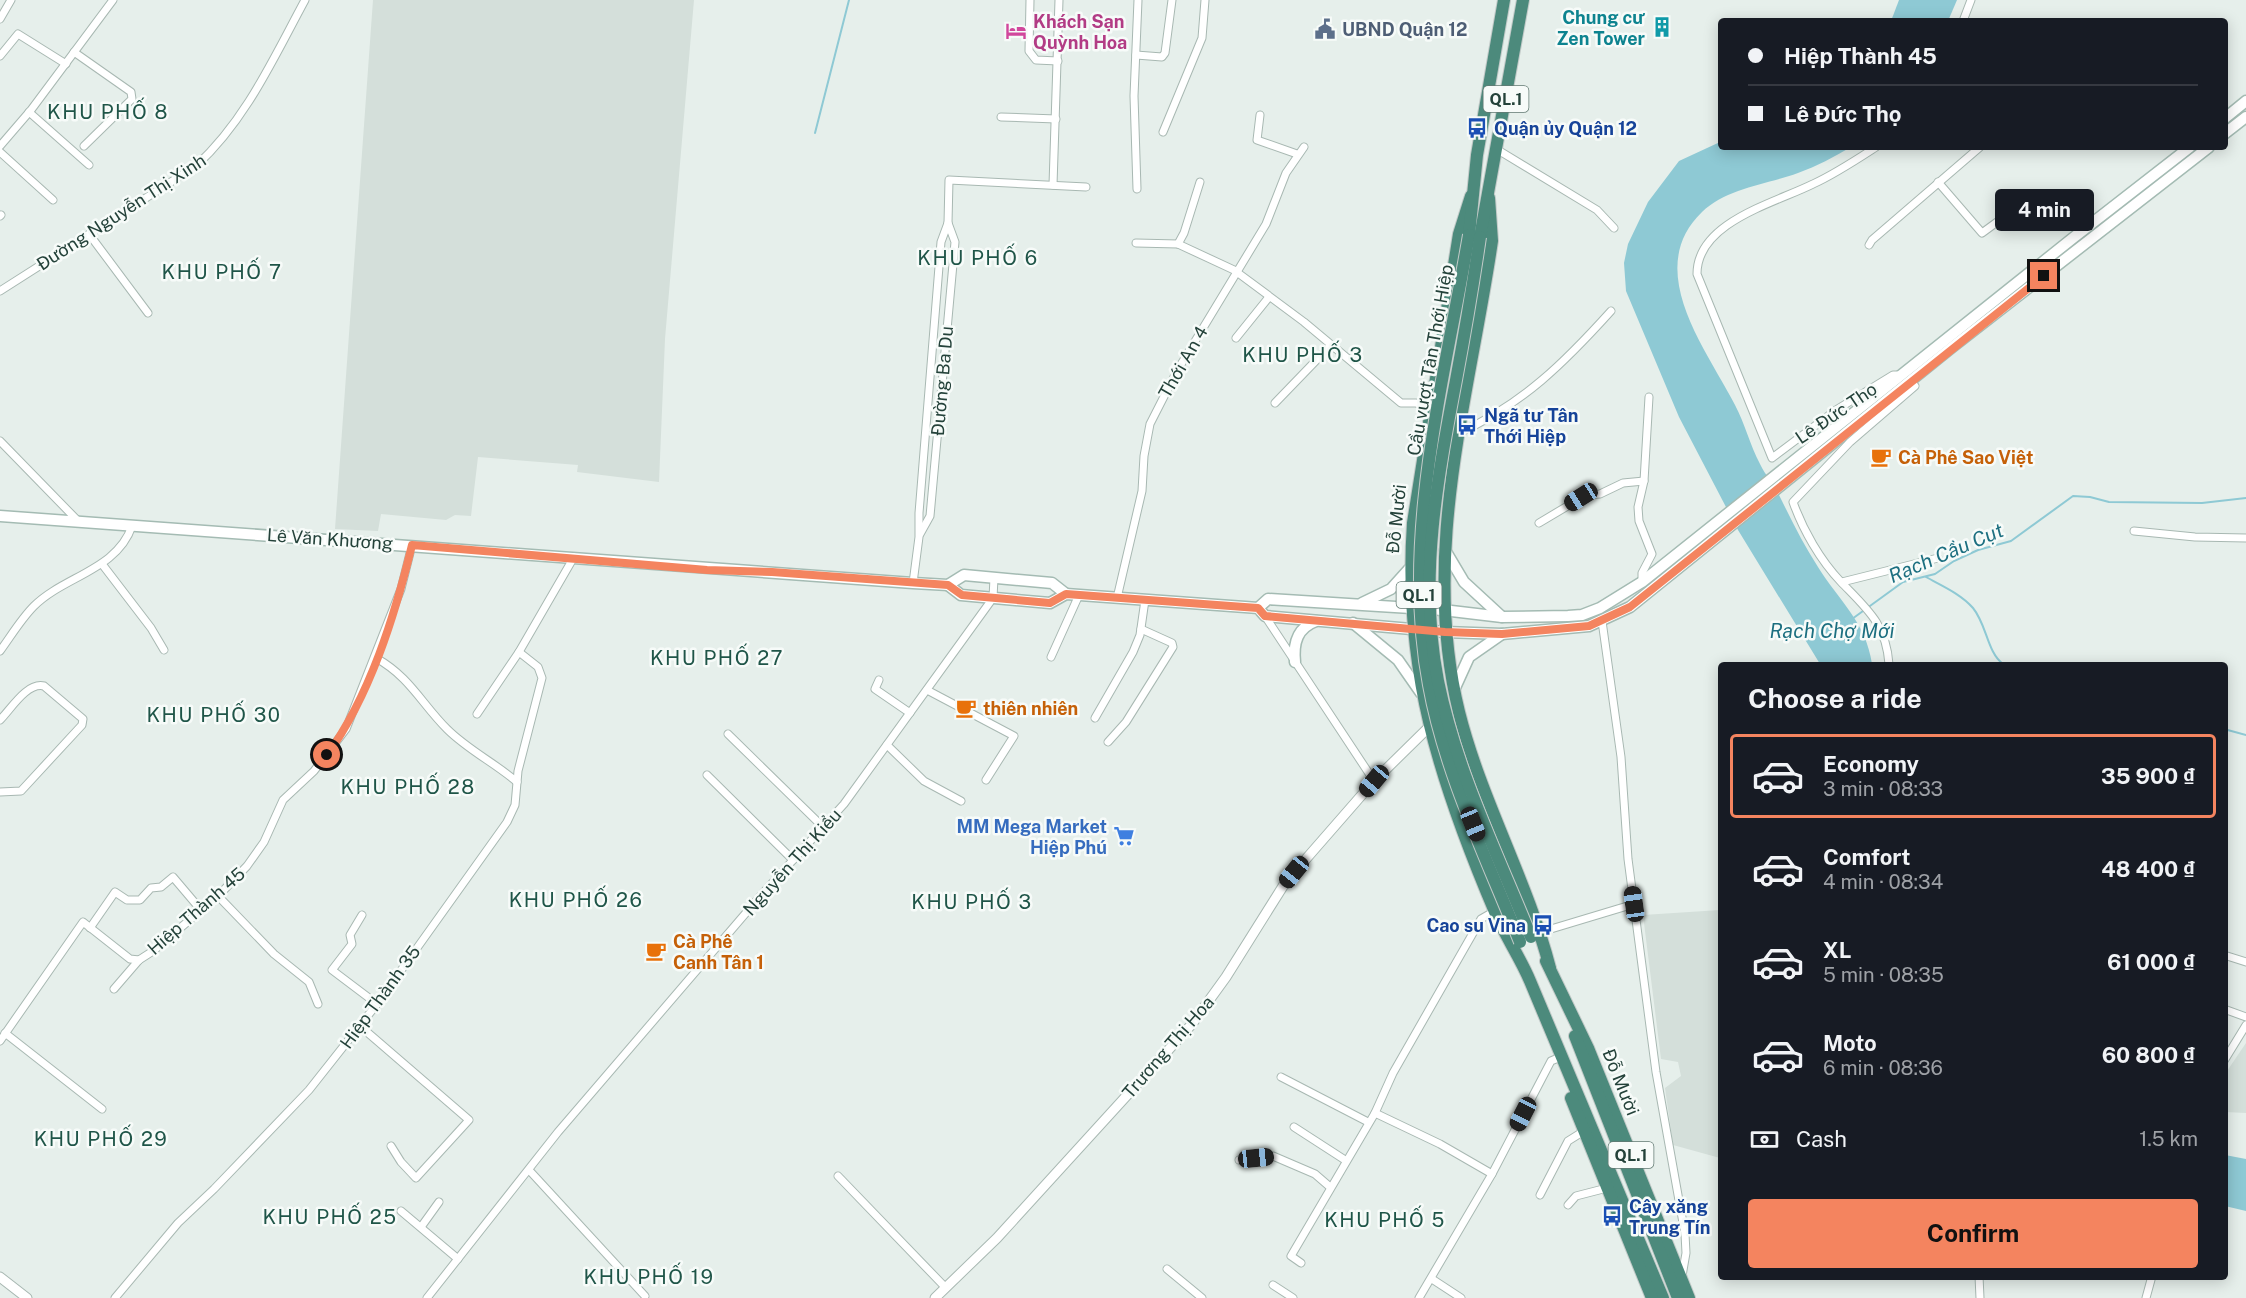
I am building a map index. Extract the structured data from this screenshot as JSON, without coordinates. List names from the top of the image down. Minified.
{"streets":{"highway":["QL.1","Cầu vượt Tân Thới Hiệp","Đỗ Mười"],"main road":["Lê Đức Thọ","Lê Văn Khương"],"street":["Đường Nguyễn Thị Xinh","Thới An 4","Đường Ba Du","Nguyễn Thị Kiểu","Hiệp Thành 45","Hiệp Thành 35","Trương Thị Hoa"]},"crossings":[["Cầu vượt Tân Thới Hiệp","Đỗ Mười"],["Thới An 4","Lê Văn Khương"],["Đường Ba Du","Lê Văn Khương"],["Đỗ Mười","Lê Văn Khương"],["Đỗ Mười","Trương Thị Hoa"],["Lê Văn Khương","Nguyễn Thị Kiểu"],["Lê Văn Khương","Hiệp Thành 45"]],"districts":["KHU PHỐ 8","KHU PHỐ 6","KHU PHỐ 7","KHU PHỐ 3","KHU PHỐ 27","KHU PHỐ 30","KHU PHỐ 28","KHU PHỐ 26","KHU PHỐ 3","KHU PHỐ 29","KHU PHỐ 25","KHU PHỐ 5","KHU PHỐ 19"],"water":["Rạch Cầu Cụt","Rạch Chợ Mới"],"places":{"building":["Chung cư Zen Tower"],"public building":["UBND Quận 12"],"hotel":["Khách Sạn Quỳnh Hoa"],"bus stop":["Quận ủy Quận 12","Ngã tư Tân Thới Hiệp","Cao su Vina","Cây xăng Trung Tín"],"cafe":["Cà Phê Sao Việt","thiên nhiên","Cà Phê Canh Tân 1"],"supermarket":["MM Mega Market Hiệp Phú"]},"page":{"banner":["Hiệp Thành 45","Lê Đức Thọ"],"bubble":"4 min","heading":"Choose a ride","list":[{"name":"Economy","note":"3 min · 08:33","value":"35 900 ₫"},{"name":"Comfort","note":"4 min · 08:34","value":"48 400 ₫"},{"name":"XL","note":"5 min · 08:35","value":"61 000 ₫"},{"name":"Moto","note":"6 min · 08:36","value":"60 800 ₫"}],"pay":["Cash","1.5 km"],"buttons":"Confirm"}}
